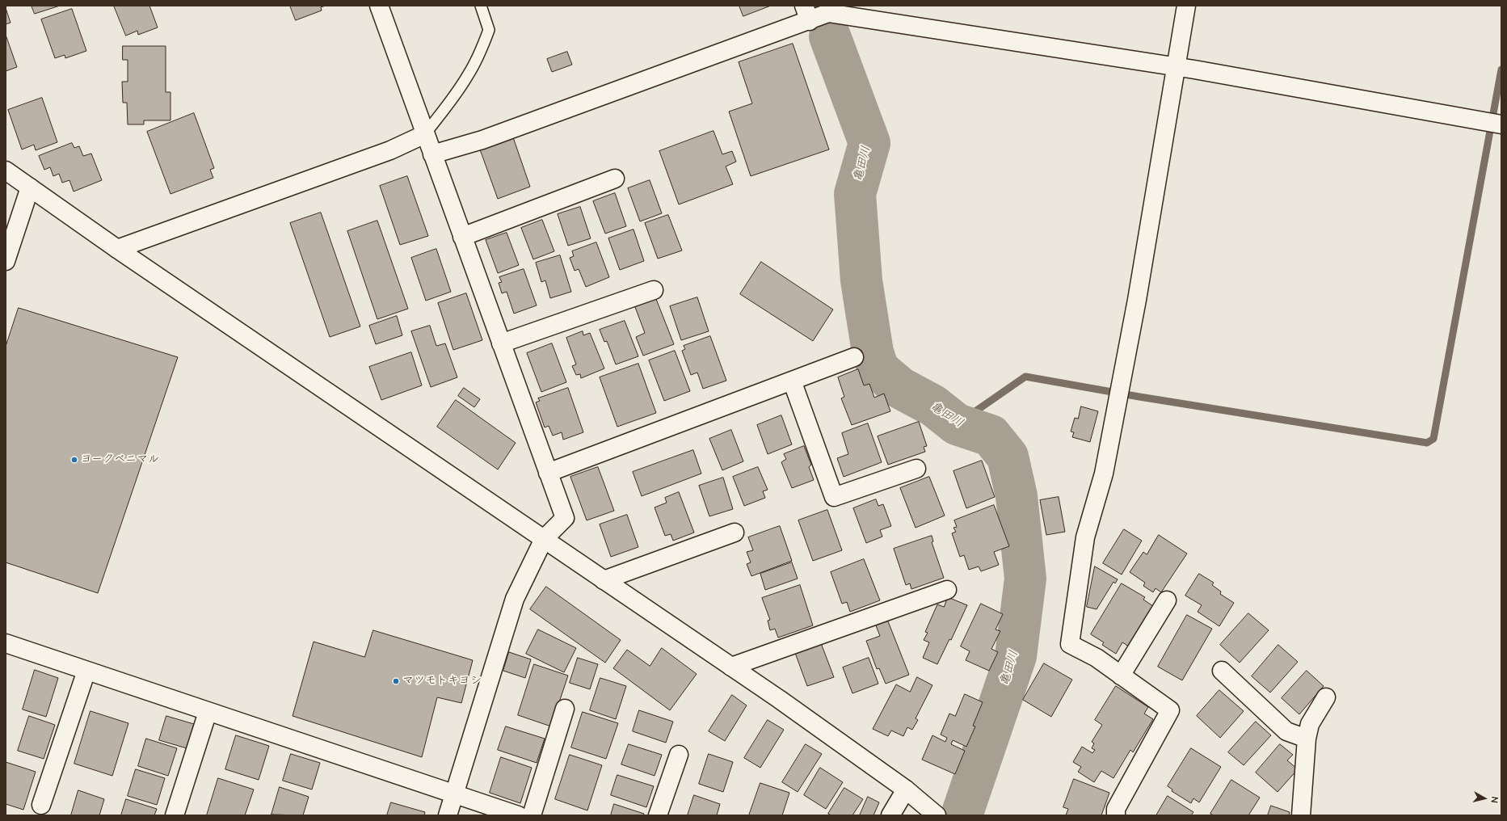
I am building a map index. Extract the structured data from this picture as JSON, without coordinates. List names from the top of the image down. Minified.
{"water":["亀田川"],"places":["ヨークベニマル","マツモトキヨシ"],"north":"right"}
